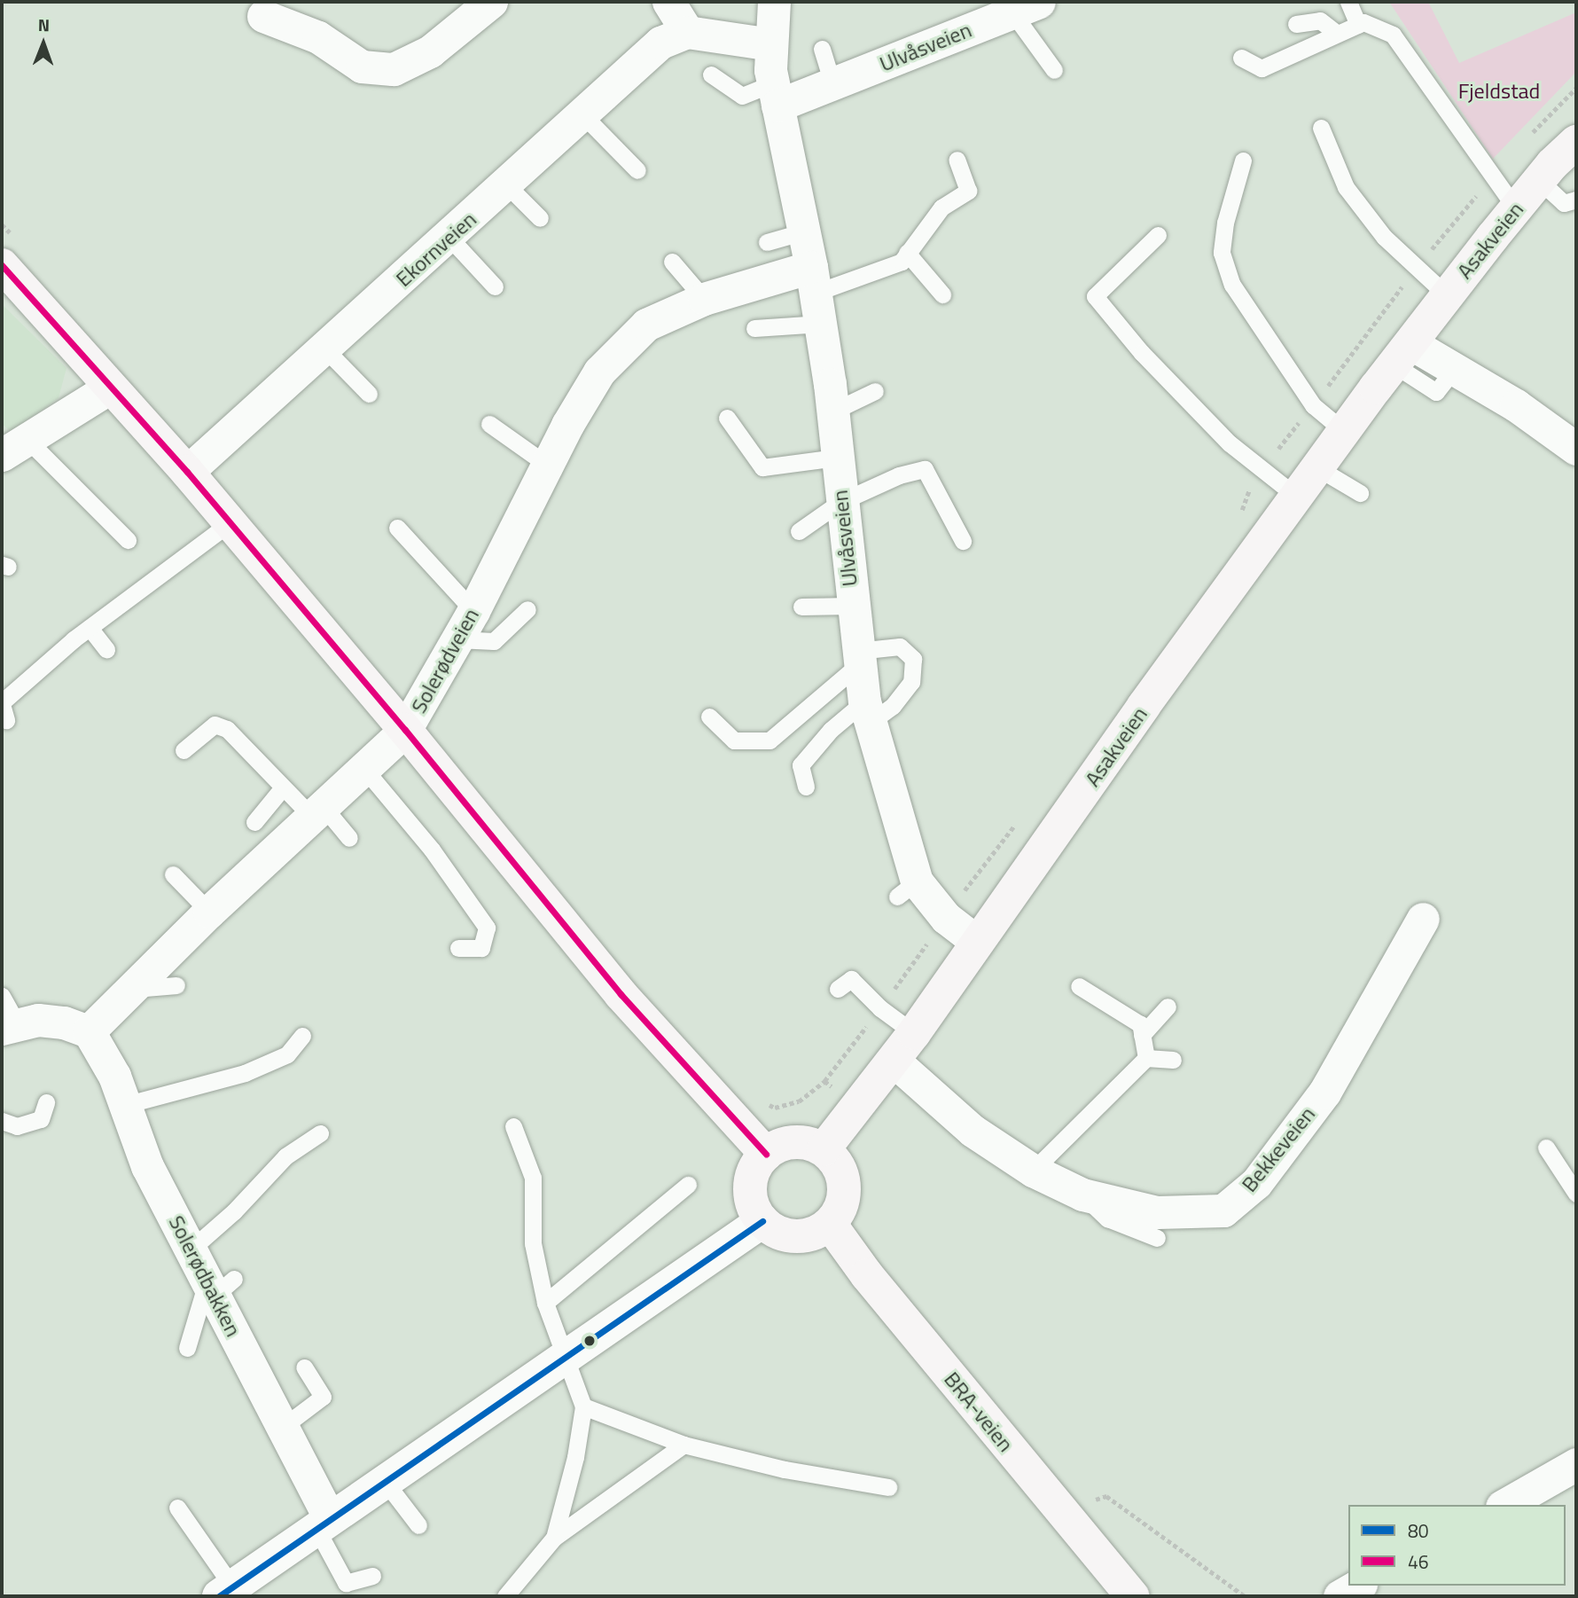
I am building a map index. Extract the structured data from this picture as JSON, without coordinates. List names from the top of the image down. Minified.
{"streets":{"main road":["Asakveien","BRA-veien"],"street":["Ulvåsveien","Ekornveien","Solerødveien","Bekkeveien","Solerødbakken"]},"crossings":[["Ulvåsveien","Asakveien"],["Ulvåsveien","Ekornveien"],["Ulvåsveien","Solerødveien"],["Asakveien","Bekkeveien"],["Asakveien","BRA-veien"],["Solerødveien","Solerødbakken"]],"parks":["Fjeldstad"],"lines":["transit line 46","transit line 80"],"legend":["80","46"],"north":"top"}
